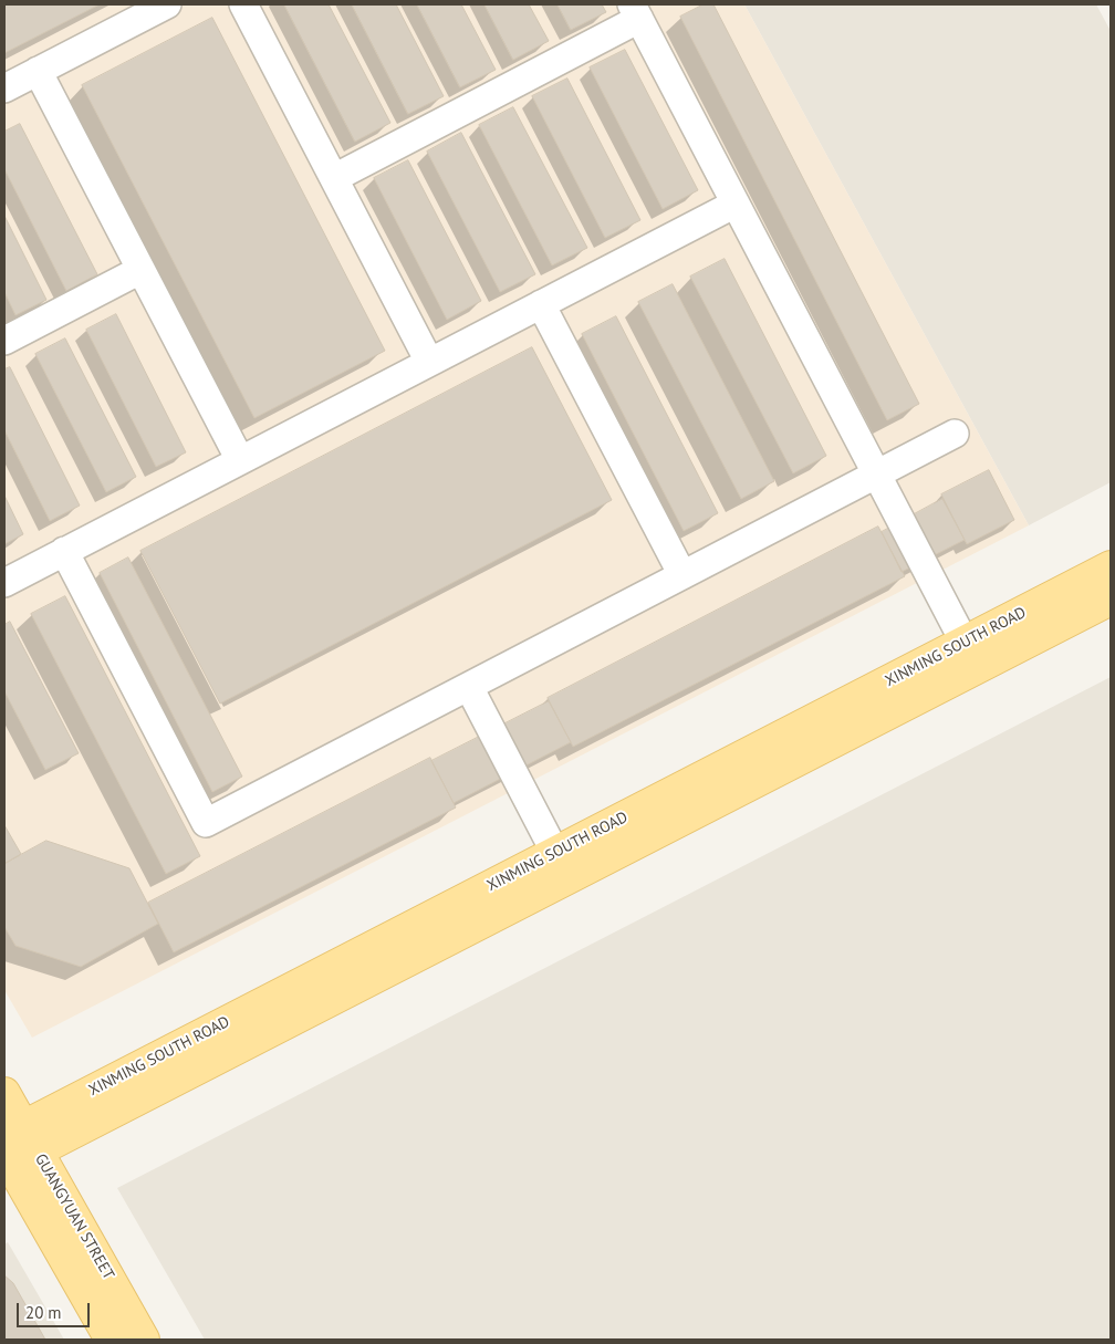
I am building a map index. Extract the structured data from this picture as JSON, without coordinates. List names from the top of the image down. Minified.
{"streets":{"main road":["XINMING SOUTH ROAD","GUANGYUAN STREET"]},"crossings":[["XINMING SOUTH ROAD","GUANGYUAN STREET"]],"scale_bar":"20 m"}
